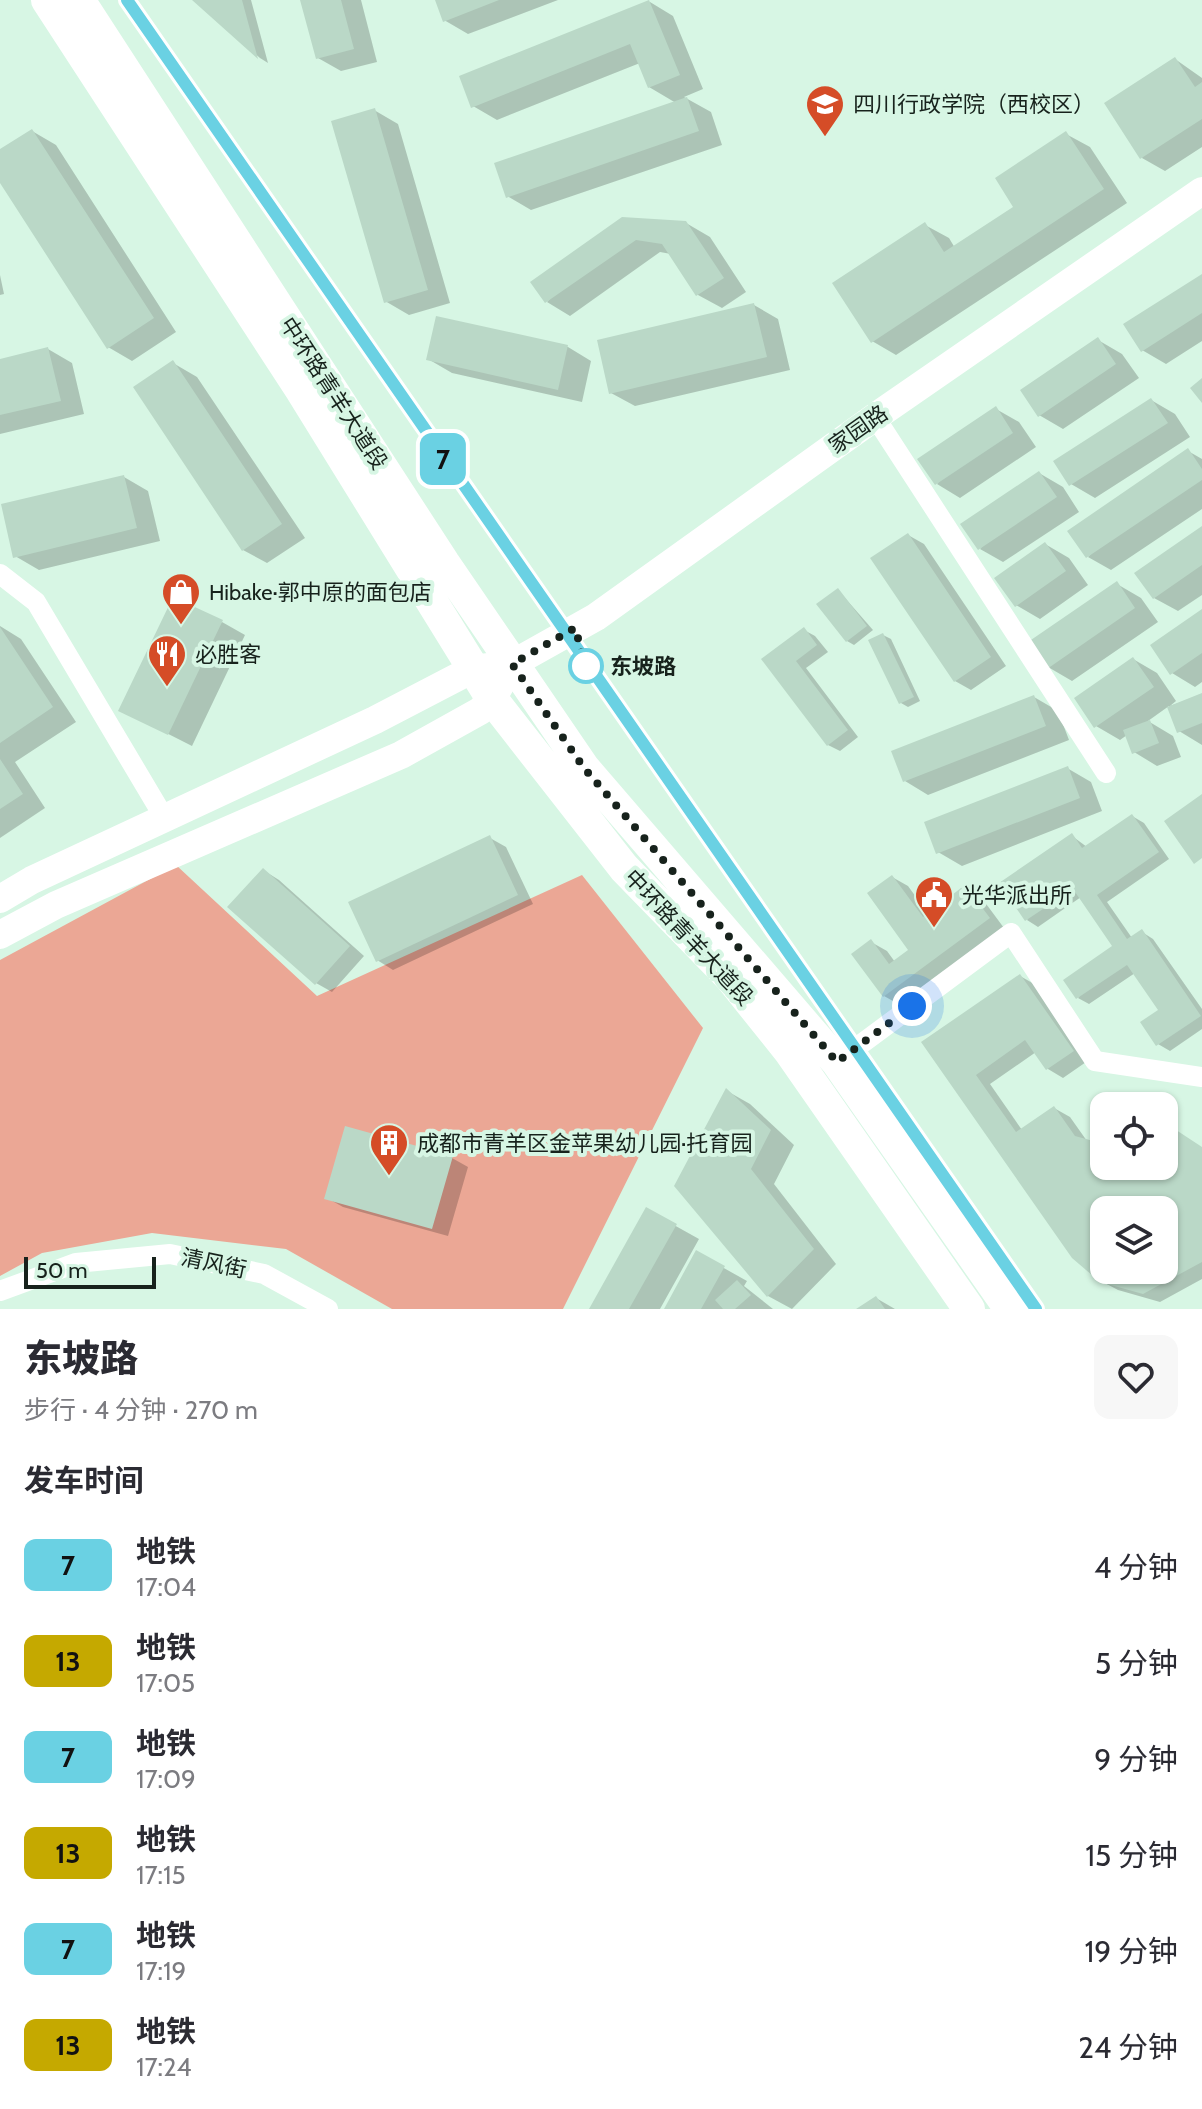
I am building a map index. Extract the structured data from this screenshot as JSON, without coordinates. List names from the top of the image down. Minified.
{"streets":{"main road":["中环路青羊大道段","家园路"],"street":["清风街"]},"crossings":[["中环路青羊大道段","家园路"]],"places":{"school or university":["四川行政学院（西校区）"],"shop":["Hibake·郭中原的面包店"],"other":["东坡路"],"restaurant":["必胜客"],"public building":["光华派出所"],"building":["成都市青羊区金苹果幼儿园·托育园"]},"lines":["metro line 7"],"scale_bar":"50 m","page":{"on_map":"7","scale":"50 m","heading":[["东坡路","步行 · 4 分钟 · 270 m"],"发车时间"],"list":[{"mark":"7","name":"地铁","note":"17:04","value":"4 分钟"},{"mark":"13","name":"地铁","note":"17:05","value":"5 分钟"},{"mark":"7","name":"地铁","note":"17:09","value":"9 分钟"},{"mark":"13","name":"地铁","note":"17:15","value":"15 分钟"},{"mark":"7","name":"地铁","note":"17:19","value":"19 分钟"},{"mark":"13","name":"地铁","note":"17:24","value":"24 分钟"}]}}
